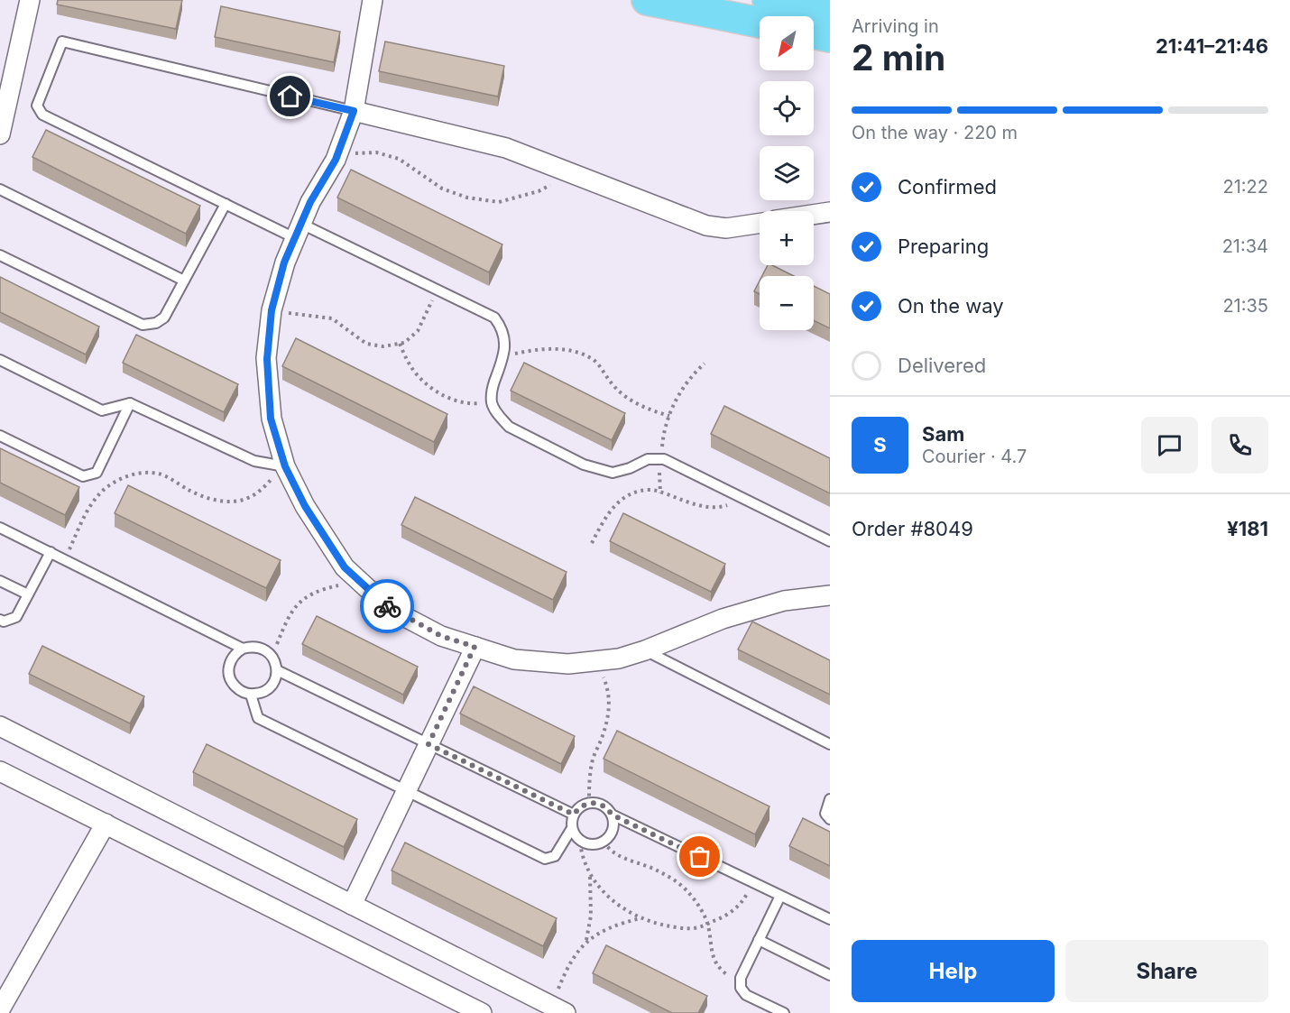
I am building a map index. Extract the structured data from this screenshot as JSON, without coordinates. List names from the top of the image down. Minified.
{"north":"bottom left","page":{"heading":["2 min","Arriving in","21:41–21:46"],"panel":["Sam","Courier · 4.7","Order #8049","¥181"],"map_buttons":["+","−"],"bar":"On the way · 220 m","list":[["Confirmed","21:22"],["Preparing","21:34"],["On the way","21:35"],"Delivered"],"round":"S","buttons":["Help","Share"]}}
